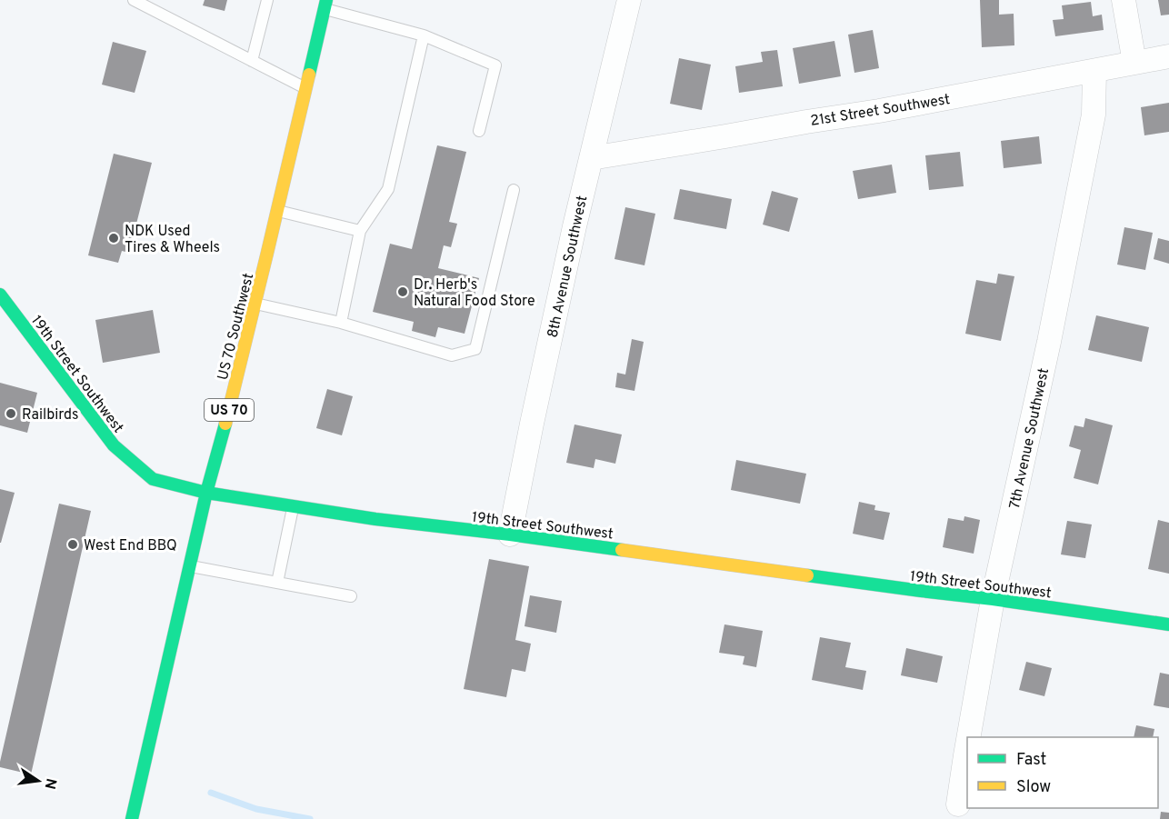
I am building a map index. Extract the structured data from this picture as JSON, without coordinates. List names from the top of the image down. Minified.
{"streets":{"street":["21st Street Southwest","8th Avenue Southwest","US 70 Southwest","19th Street Southwest","US 70","7th Avenue Southwest"]},"crossings":[["21st Street Southwest","8th Avenue Southwest"],["21st Street Southwest","7th Avenue Southwest"],["8th Avenue Southwest","19th Street Southwest"],["US 70 Southwest","19th Street Southwest"],["19th Street Southwest","7th Avenue Southwest"]],"places":["NDK Used Tires & Wheels","Dr. Herb's Natural Food Store","Railbirds","West End BBQ"],"legend":["Fast","Slow"],"north":"right"}
